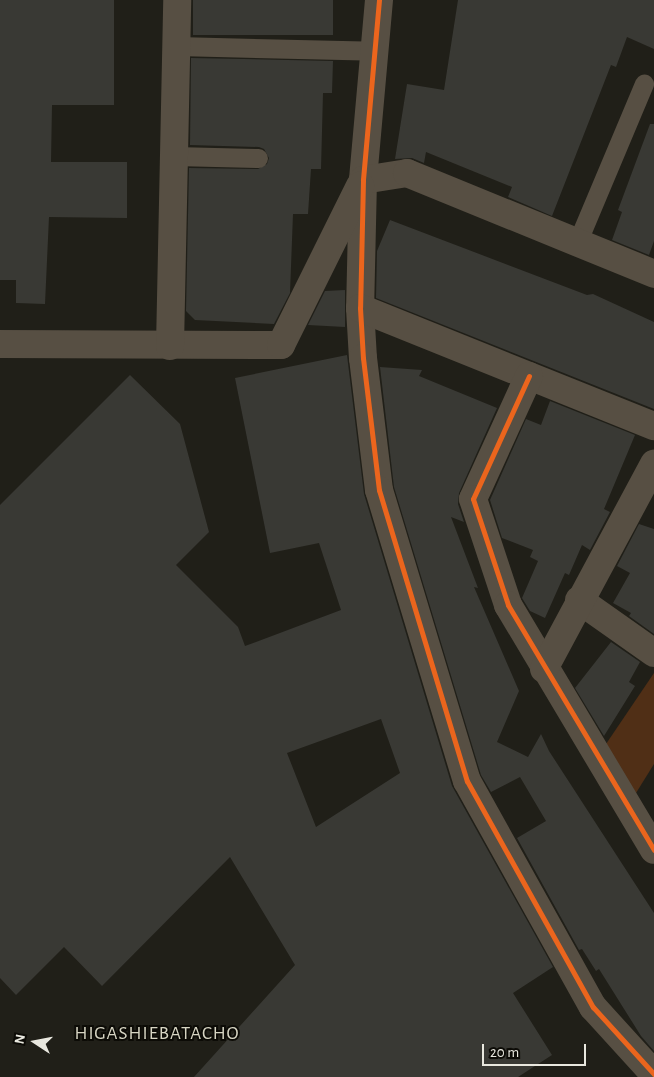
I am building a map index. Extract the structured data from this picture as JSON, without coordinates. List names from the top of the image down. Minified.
{"districts":["HIGASHIEBATACHO"],"scale_bar":"20 m","north":"left"}
